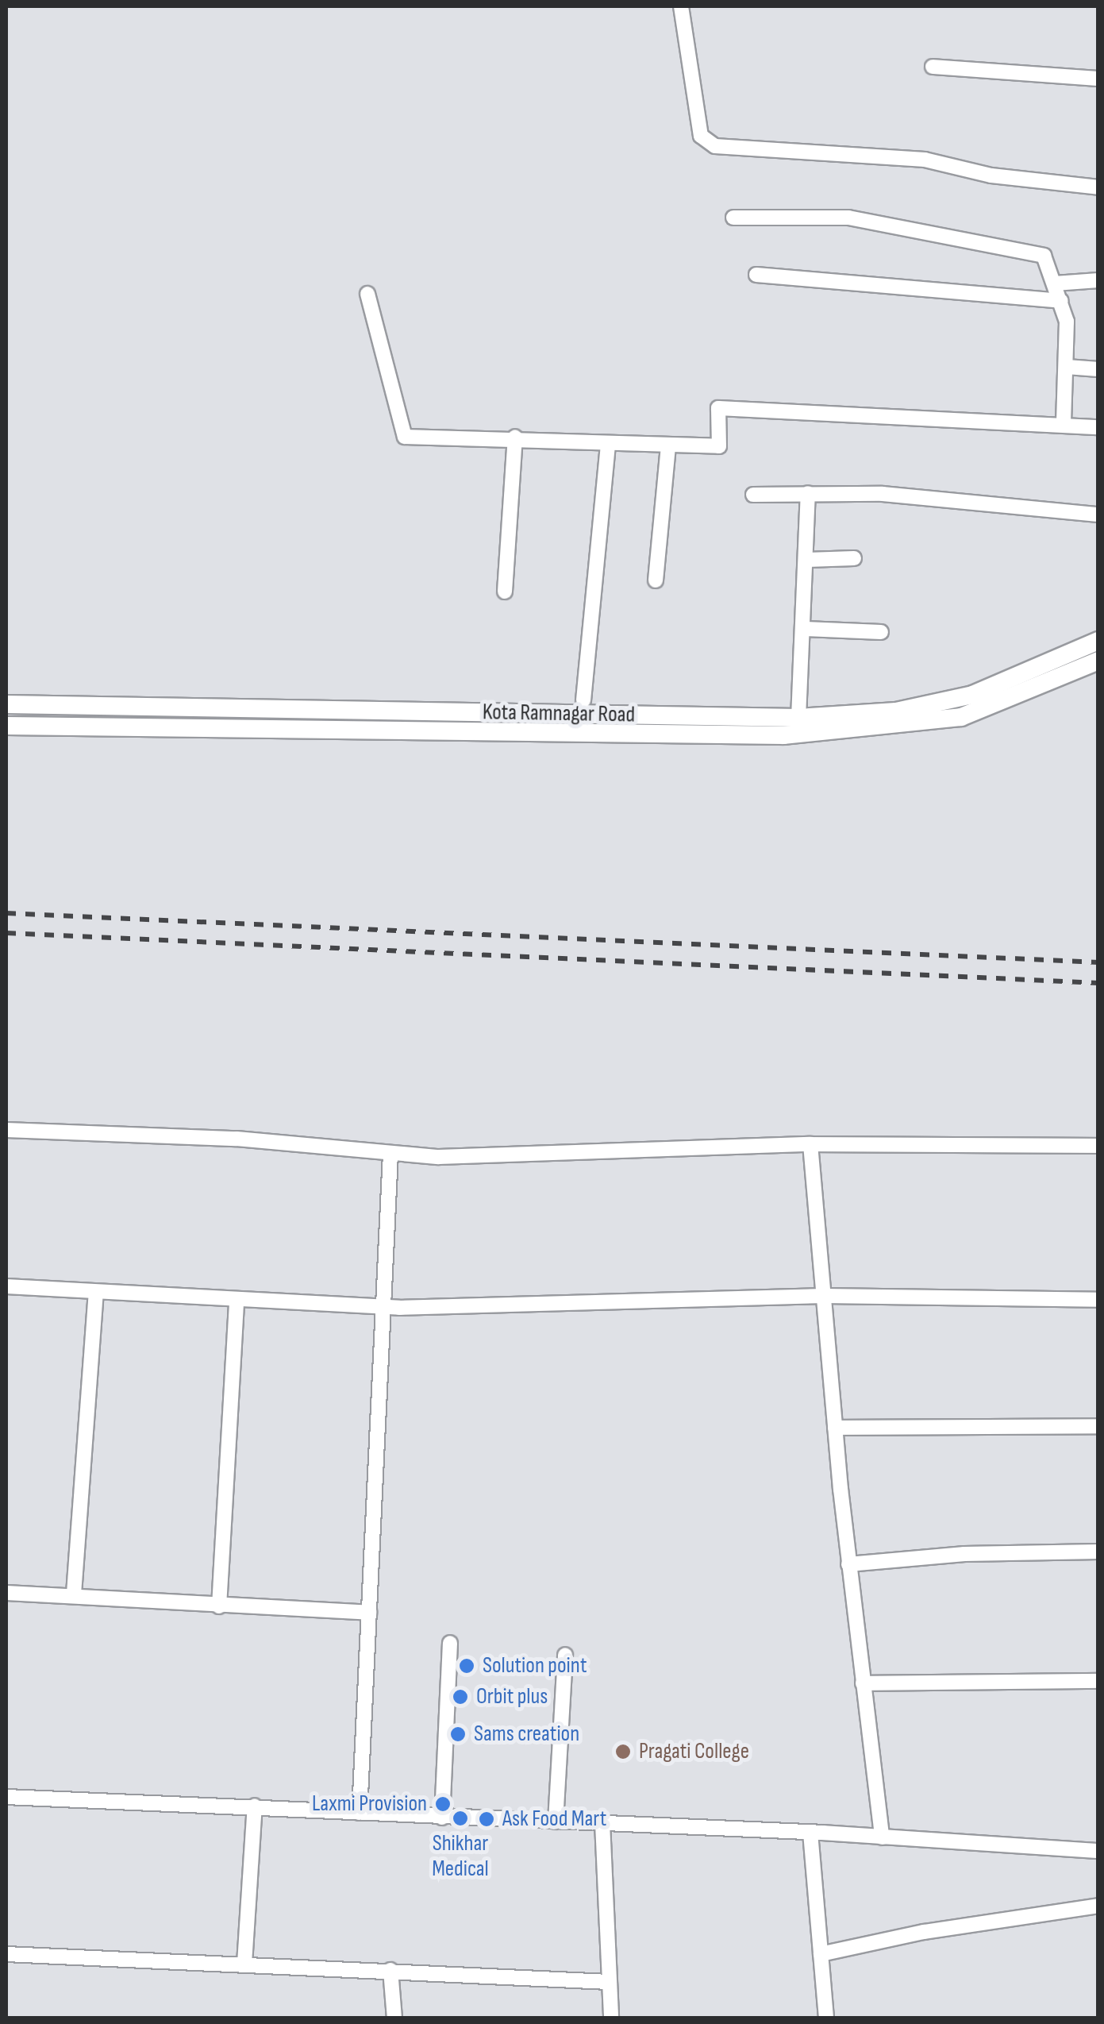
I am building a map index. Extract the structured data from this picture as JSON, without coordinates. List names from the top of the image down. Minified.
{"streets":{"street":["Kota Ramnagar Road"]},"places":["Solution point","Orbit plus","Sams creation","Pragati College","Laxmi Provision","Shikhar Medical","Ask Food Mart"]}
